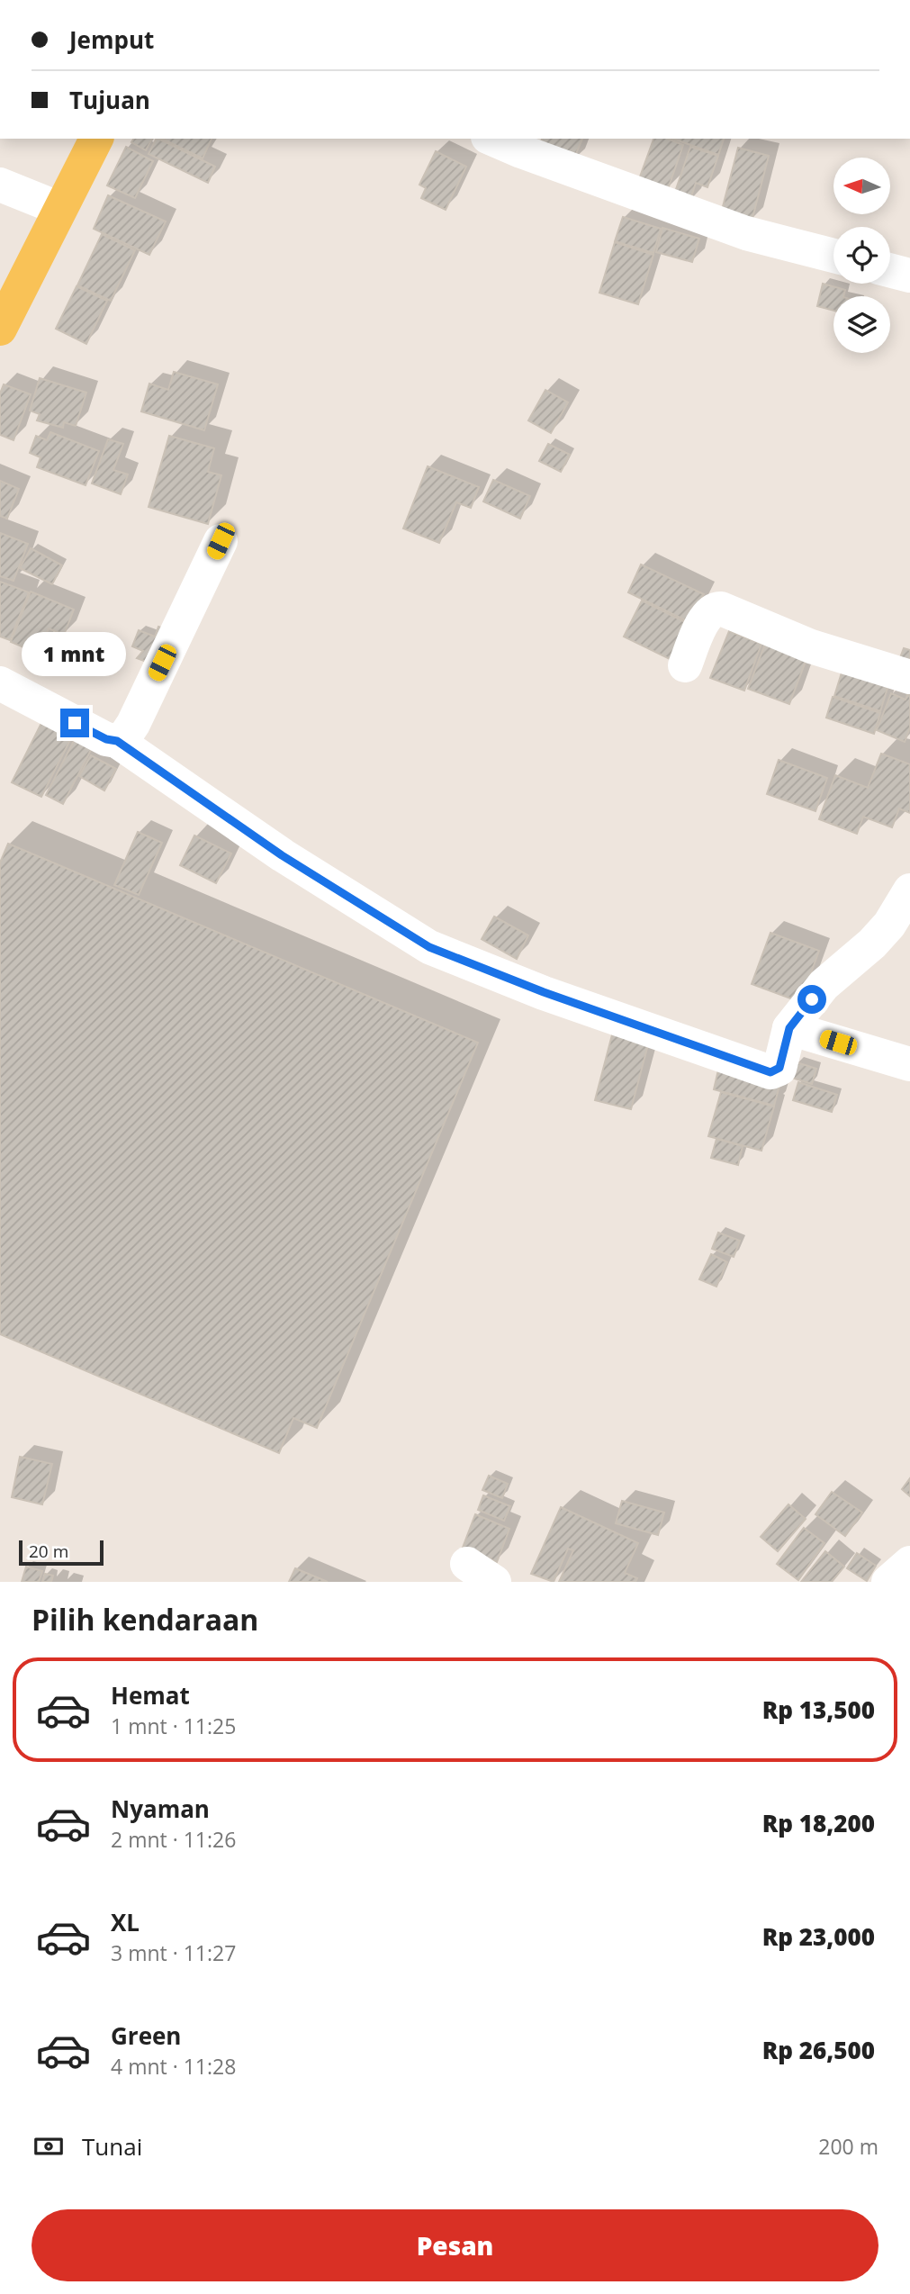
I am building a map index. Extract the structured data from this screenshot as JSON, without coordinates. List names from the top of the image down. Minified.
{"scale_bar":"20 m","north":"left","page":{"banner":["Jemput","Tujuan"],"bubble":"1 mnt","scale":"20 m","heading":"Pilih kendaraan","list":[{"name":"Hemat","note":"1 mnt · 11:25","value":"Rp 13,500"},{"name":"Nyaman","note":"2 mnt · 11:26","value":"Rp 18,200"},{"name":"XL","note":"3 mnt · 11:27","value":"Rp 23,000"},{"name":"Green","note":"4 mnt · 11:28","value":"Rp 26,500"}],"pay":["Tunai","200 m"],"buttons":"Pesan"}}
